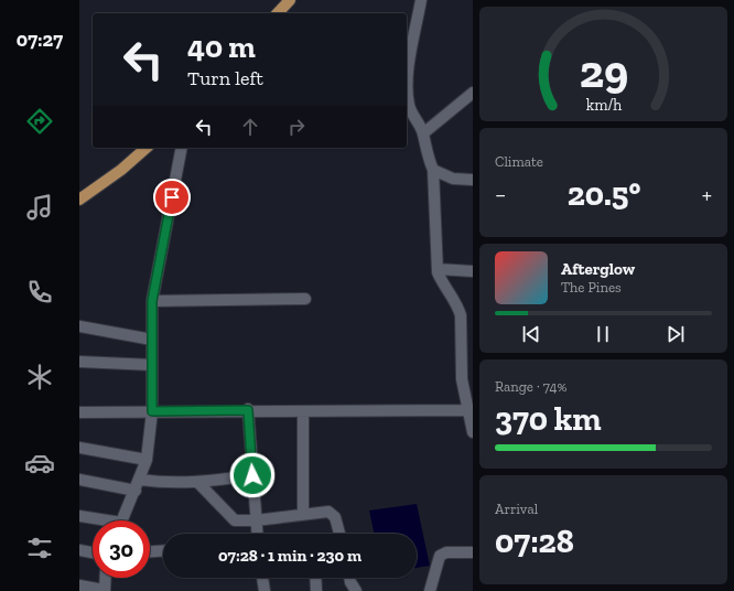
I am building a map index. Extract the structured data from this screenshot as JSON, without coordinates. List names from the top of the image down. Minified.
{"page":{"tabs":"07:27","turn":["40 m","Turn left"],"tile":["Climate",["Range · 74%","370 km"],["Arrival","07:28"]],"heat":["−","20.5°","+"],"song":["Afterglow","The Pines"],"limit":"30","trip":"07:28 · 1 min · 230 m","gauge":["29","km/h"]}}
